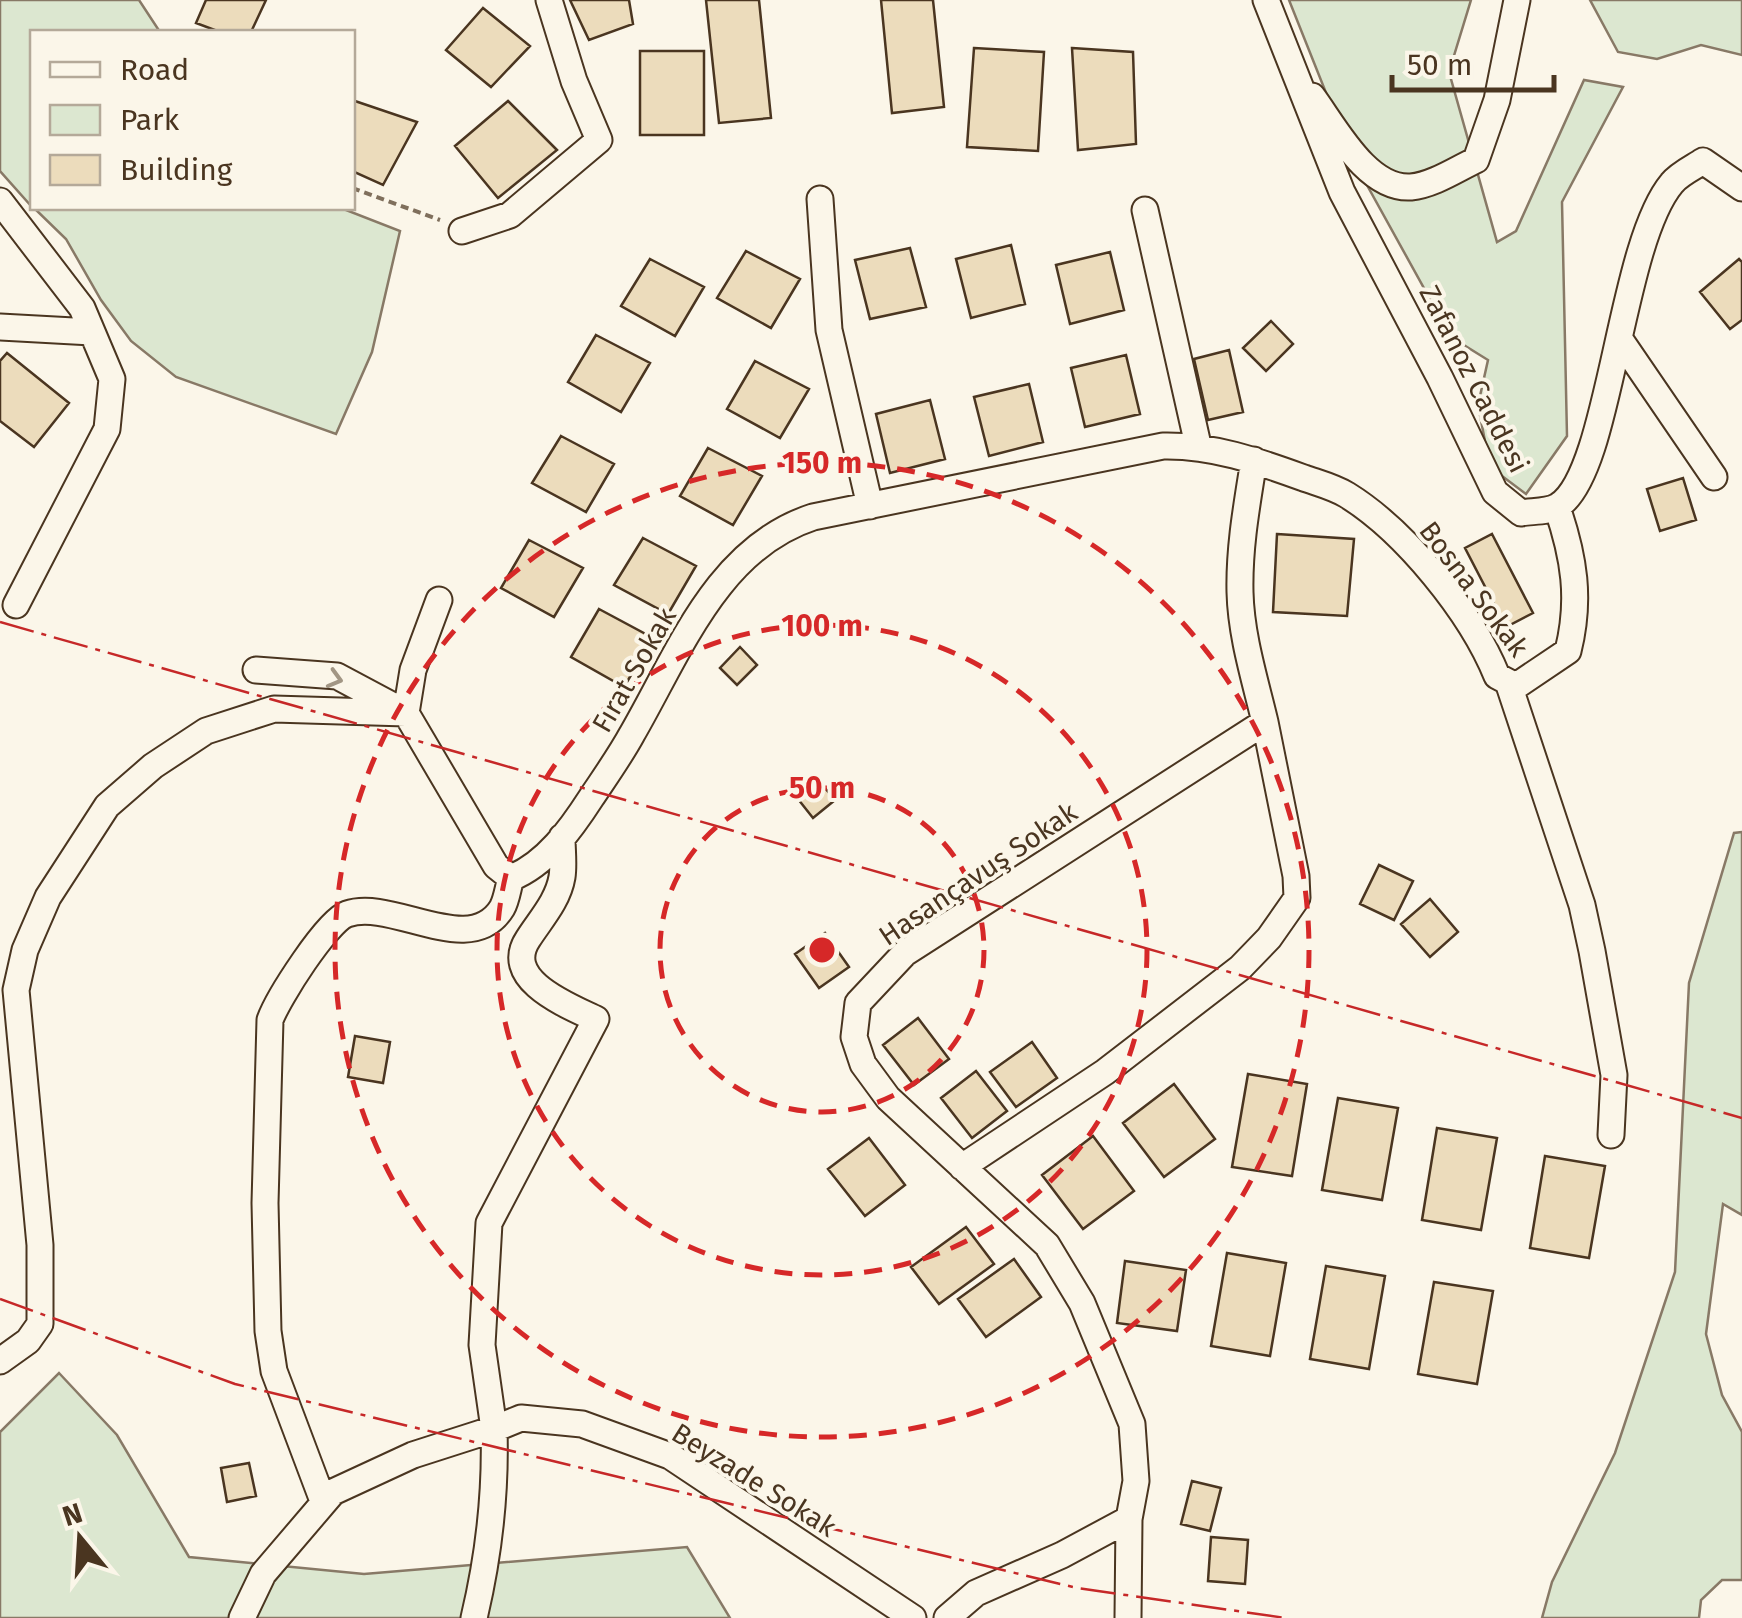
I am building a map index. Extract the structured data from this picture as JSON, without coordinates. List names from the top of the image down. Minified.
{"streets":{"street":["Zafanoz Caddesi","Bosna Sokak","Fırat Sokak","Hasançavuş Sokak","Beyzade Sokak"]},"crossings":[["Zafanoz Caddesi","Bosna Sokak"],["Bosna Sokak","Fırat Sokak"]],"legend":["Road","Park","Building"],"scale_bar":"50 m","north":"top","rings":["150 m","100 m","50 m"]}
